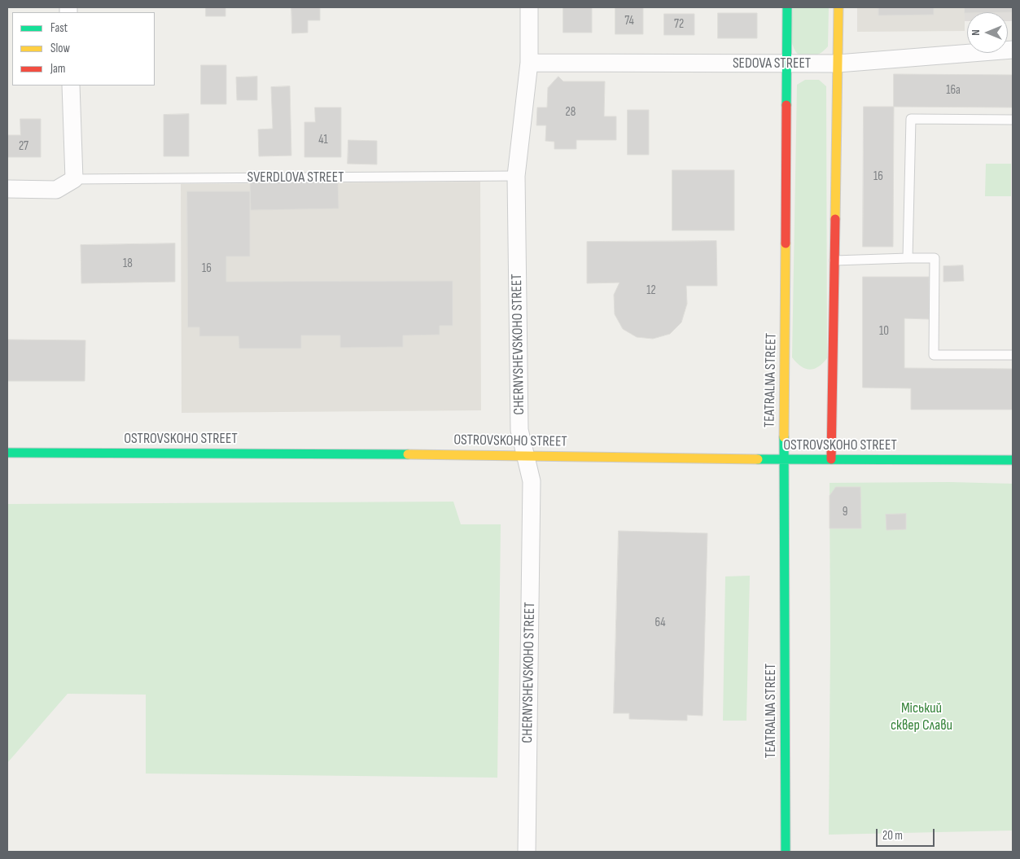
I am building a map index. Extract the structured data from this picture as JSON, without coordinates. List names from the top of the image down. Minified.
{"streets":{"street":["SEDOVA STREET","CHERNYSHEVSKOHO STREET","TEATRALNA STREET","OSTROVSKOHO STREET"],"lane":["SVERDLOVA STREET"]},"crossings":[["SEDOVA STREET","CHERNYSHEVSKOHO STREET"],["SEDOVA STREET","TEATRALNA STREET"],["SVERDLOVA STREET","CHERNYSHEVSKOHO STREET"],["CHERNYSHEVSKOHO STREET","OSTROVSKOHO STREET"],["TEATRALNA STREET","OSTROVSKOHO STREET"]],"parks":["Міський сквер Слави"],"house_numbers":["74","72","16а","28","41","27","16","18","16","12","10","9","64"],"legend":["Fast","Slow","Jam"],"scale_bar":"20 m","north":"left"}
